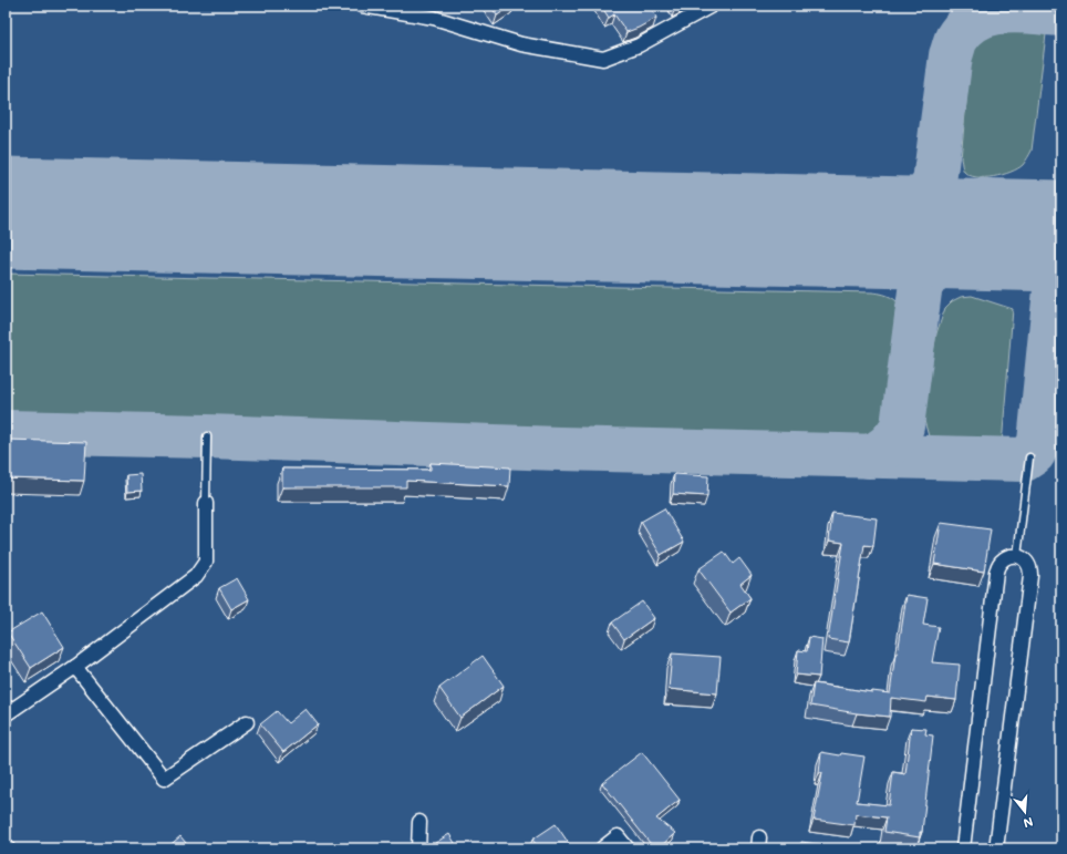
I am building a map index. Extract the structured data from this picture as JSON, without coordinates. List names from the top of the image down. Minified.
{"north":"bottom"}
